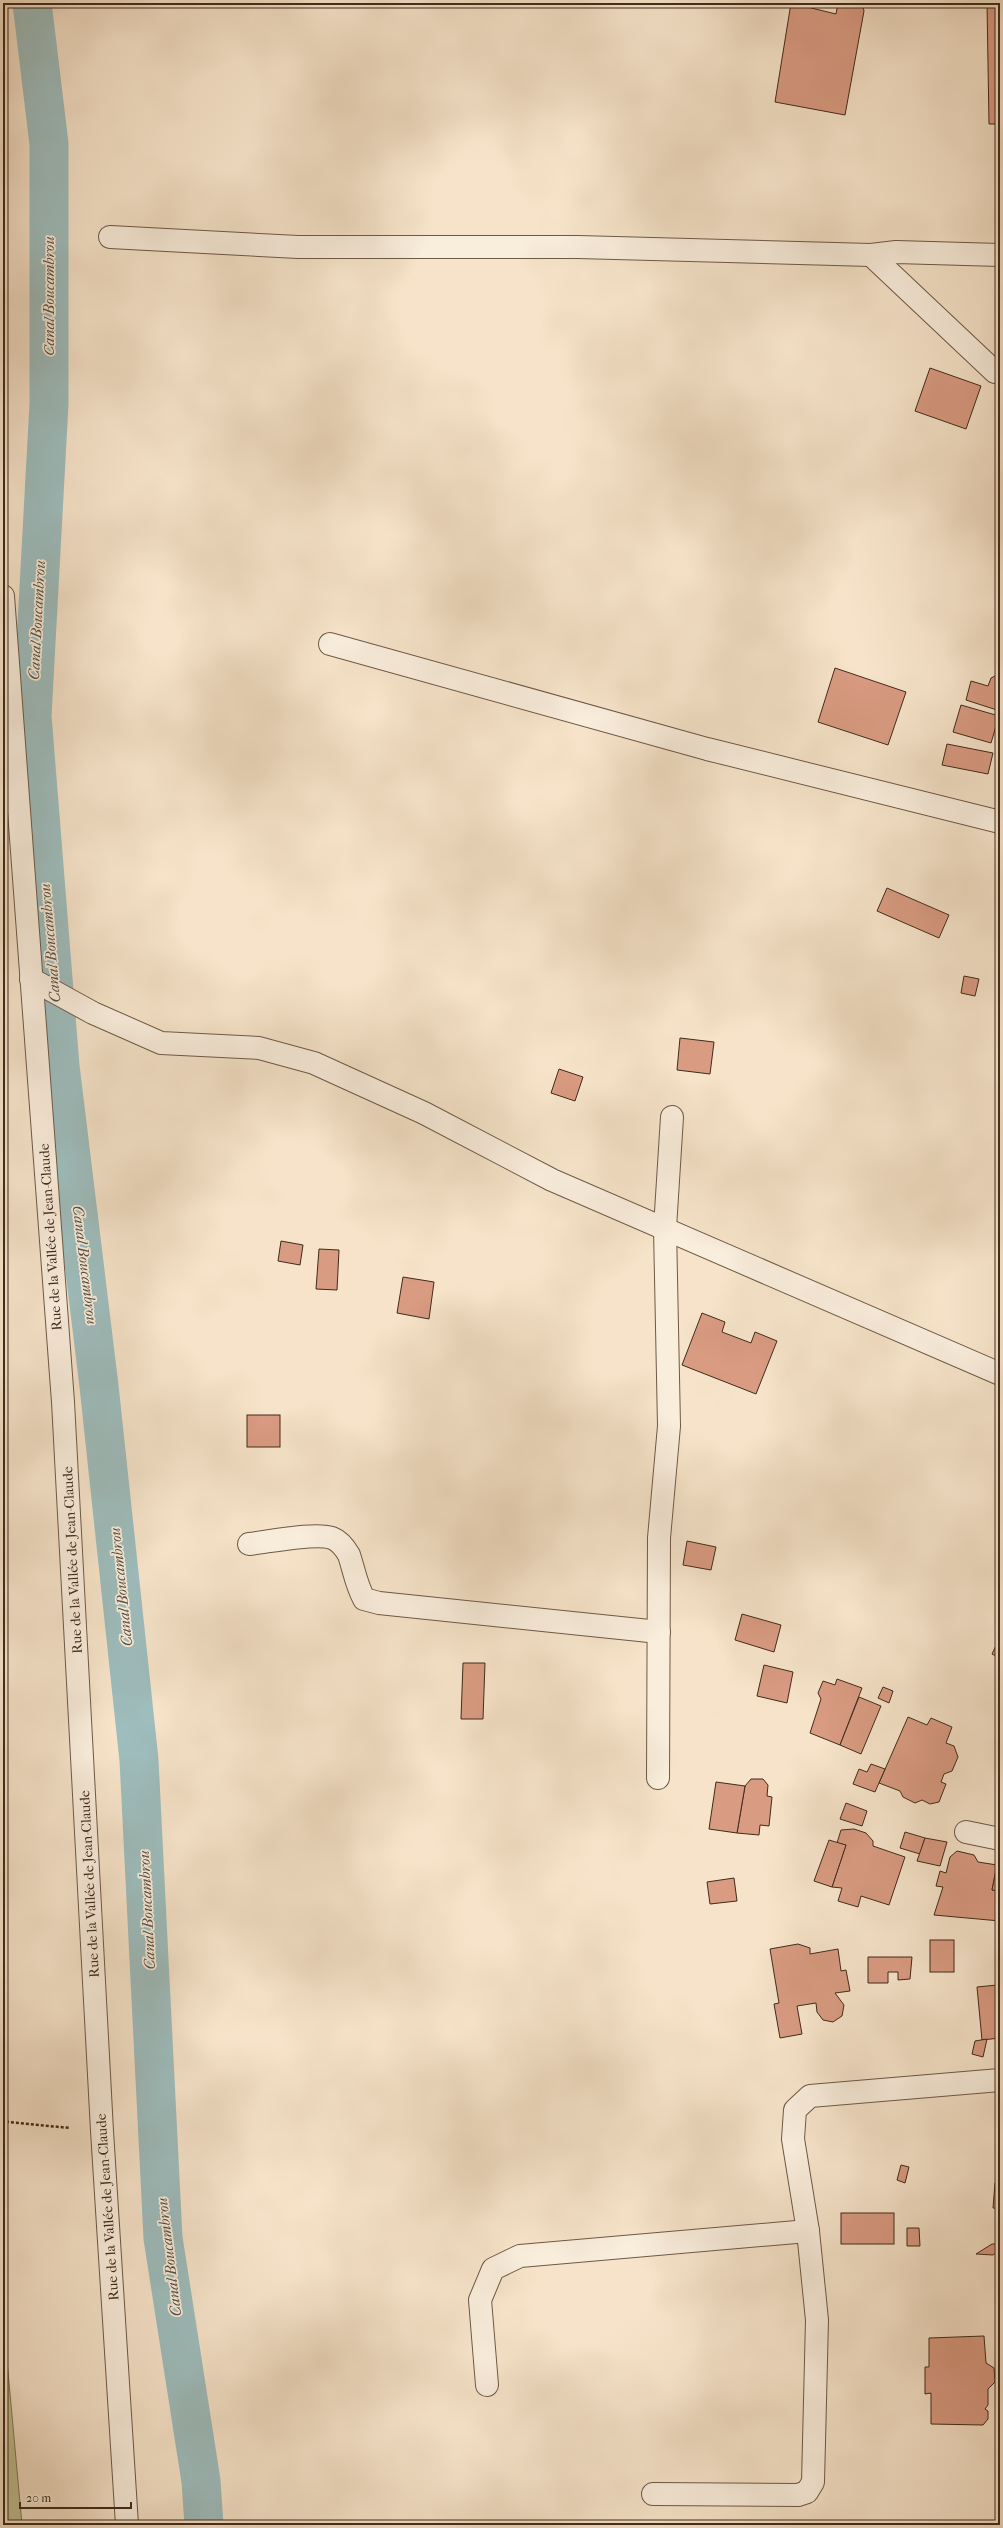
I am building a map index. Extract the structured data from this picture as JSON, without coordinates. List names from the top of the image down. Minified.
{"streets":{"street":["Rue de la Vallée de Jean-Claude"]},"water":["Canal Boucambrou"],"scale_bar":"20 m"}
